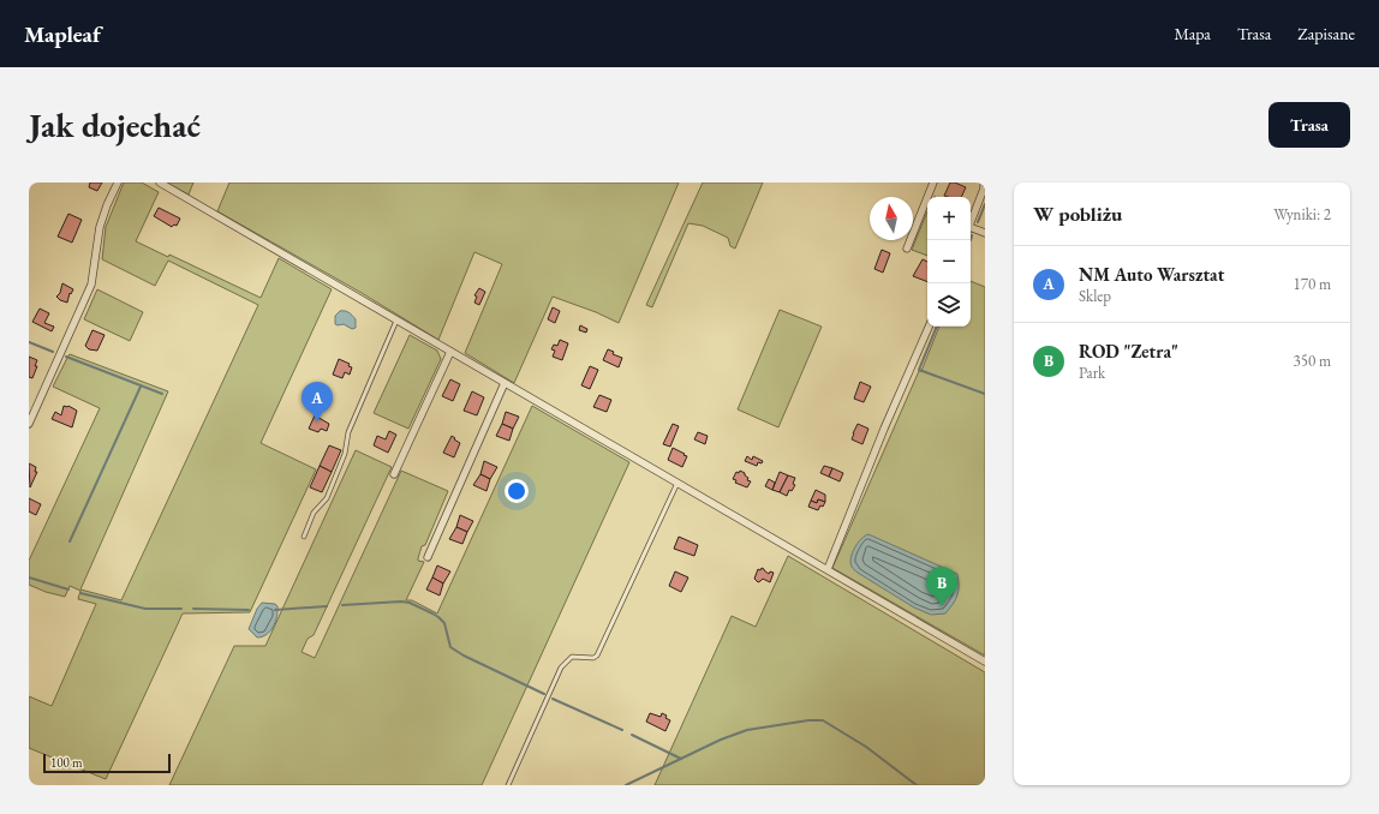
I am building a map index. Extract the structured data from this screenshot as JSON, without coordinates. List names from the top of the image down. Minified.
{"scale_bar":"100 m","north":"top","page":{"header":"Mapleaf","nav":["Mapa","Trasa","Zapisane"],"buttons":"Trasa","title":"Jak dojechać","heading":["W pobliżu","Wyniki: 2"],"map_buttons":["+","−"],"list":[{"mark":"A","name":"NM Auto Warsztat","note":"Sklep","value":"170 m"},{"mark":"B","name":"ROD \"Zetra\"","note":"Park","value":"350 m"}],"pins":["A","B"],"scale":"100 m"}}
